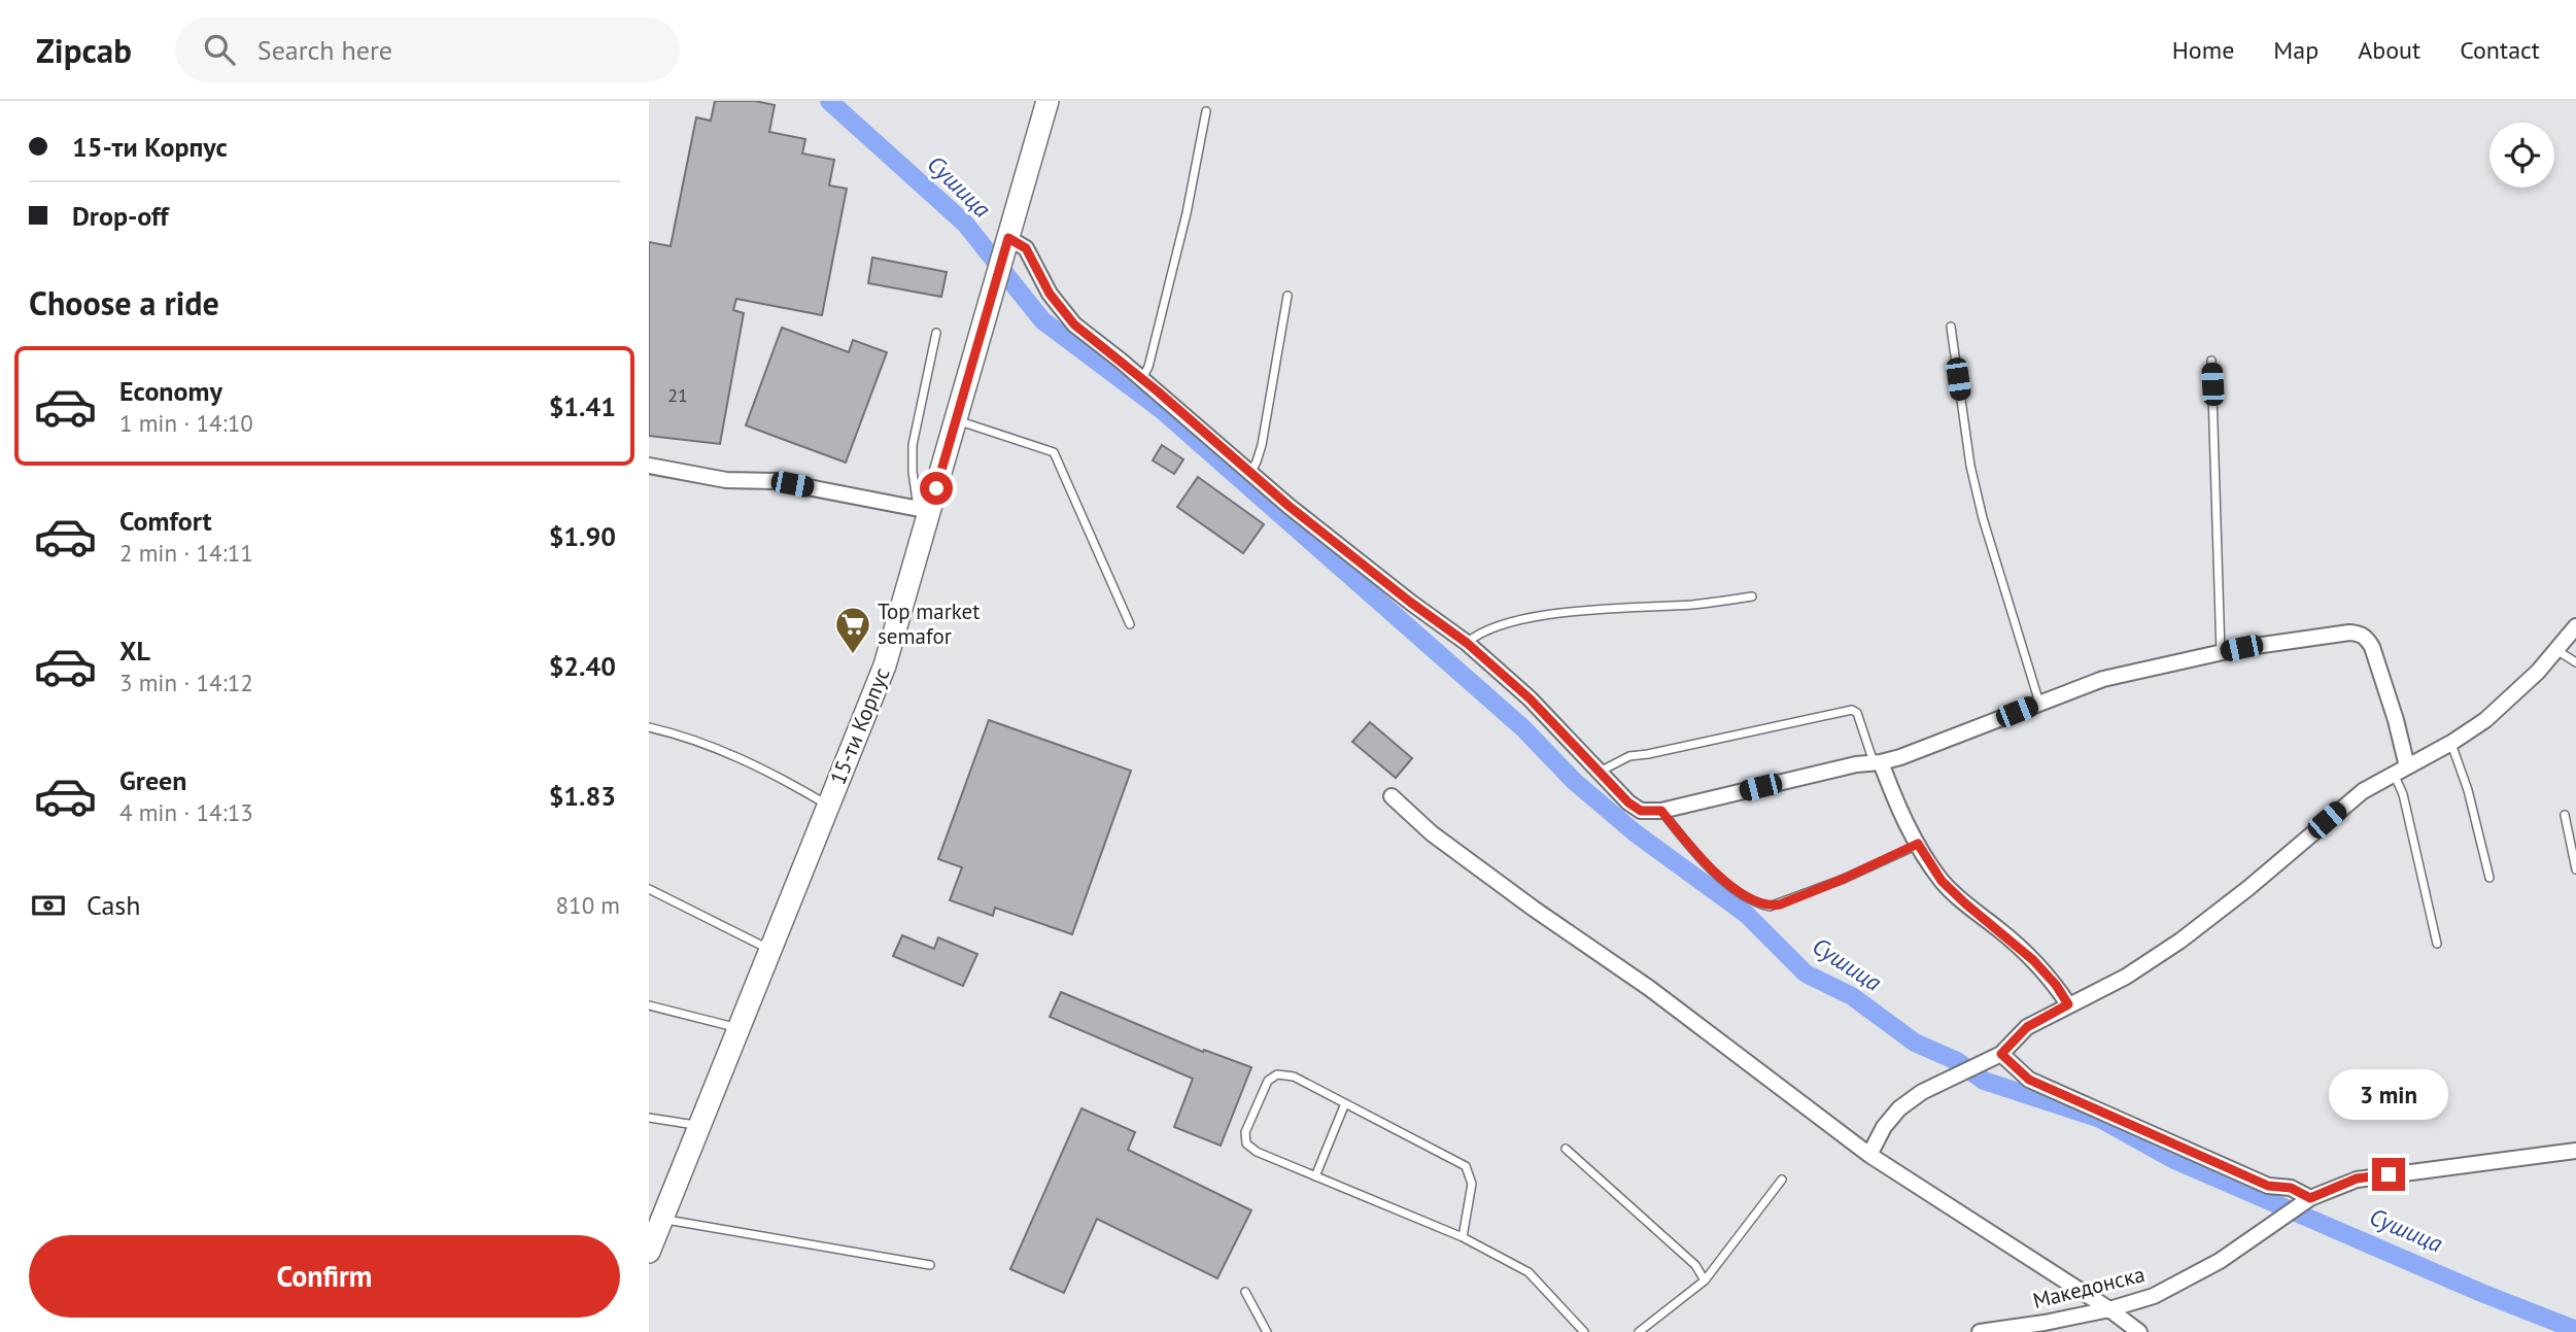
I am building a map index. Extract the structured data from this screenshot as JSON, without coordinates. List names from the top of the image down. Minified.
{"streets":{"main road":["15-ти Корпус"],"street":["Македонска"]},"water":["Сушица"],"places":{"supermarket":["Top market semafor"]},"house_numbers":["21"],"page":{"header":"Zipcab","search":"Search here","nav":["Home","Map","About","Contact"],"banner":["15-ти Корпус","Drop-off"],"heading":"Choose a ride","list":[{"name":"Economy","note":"1 min · 14:10","value":"$1.41"},{"name":"Comfort","note":"2 min · 14:11","value":"$1.90"},{"name":"XL","note":"3 min · 14:12","value":"$2.40"},{"name":"Green","note":"4 min · 14:13","value":"$1.83"}],"pay":["Cash","810 m"],"bubble":"3 min","buttons":"Confirm"}}
